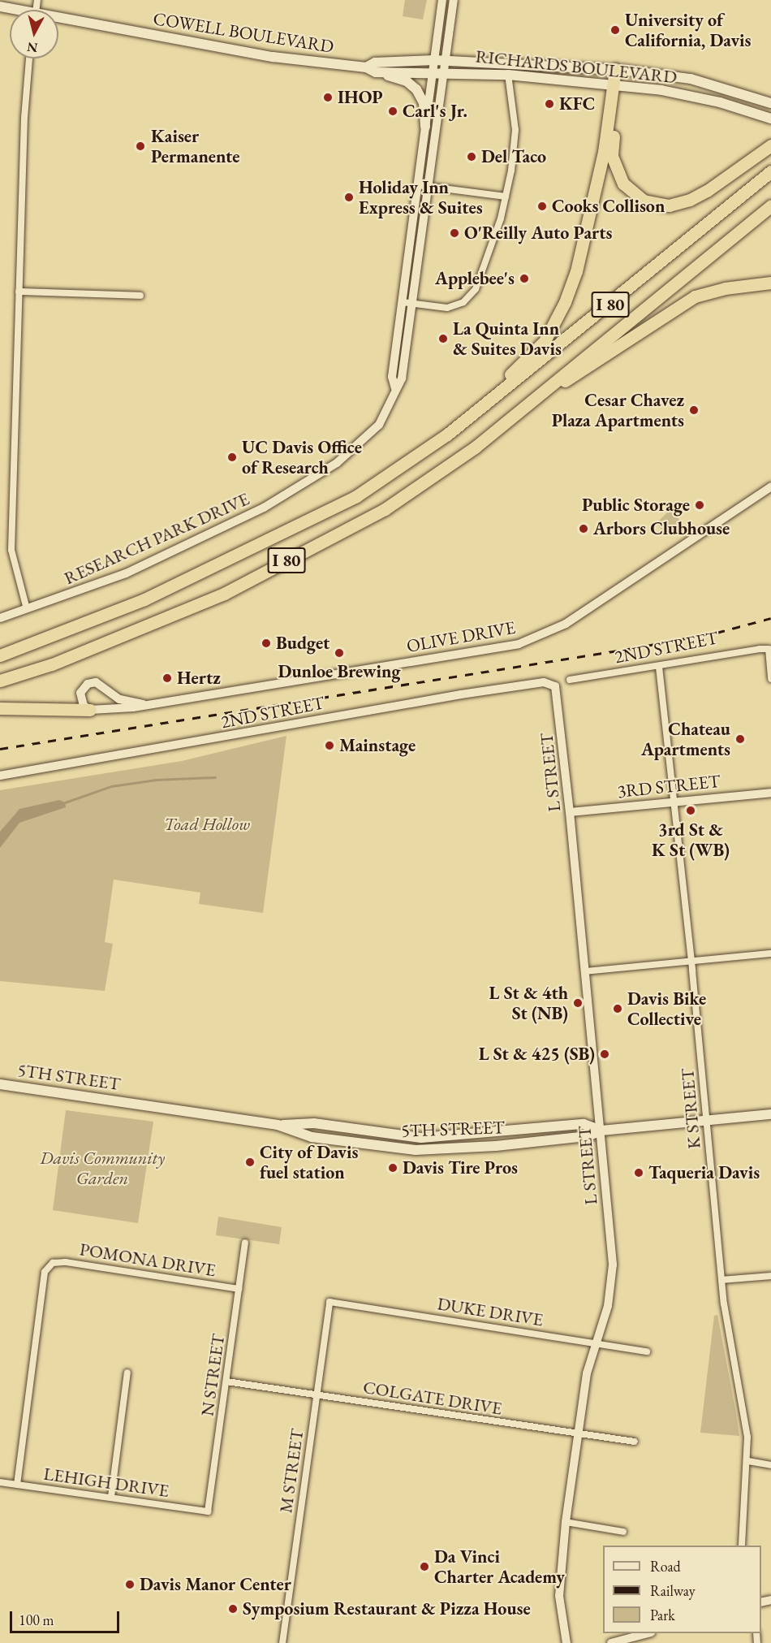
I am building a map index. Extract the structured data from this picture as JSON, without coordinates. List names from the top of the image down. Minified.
{"streets":{"highway":["I 80"],"main road":["COWELL BOULEVARD","RICHARDS BOULEVARD","5TH STREET"],"street":["RESEARCH PARK DRIVE","OLIVE DRIVE","2ND STREET","L STREET","3RD STREET","K STREET","POMONA DRIVE","DUKE DRIVE","N STREET","COLGATE DRIVE","M STREET","LEHIGH DRIVE"]},"crossings":[["COWELL BOULEVARD","RICHARDS BOULEVARD"],["COWELL BOULEVARD","RESEARCH PARK DRIVE"],["RICHARDS BOULEVARD","RESEARCH PARK DRIVE"],["2ND STREET","L STREET"],["2ND STREET","K STREET"],["L STREET","3RD STREET"],["L STREET","5TH STREET"],["L STREET","DUKE DRIVE"],["L STREET","COLGATE DRIVE"],["3RD STREET","K STREET"],["5TH STREET","K STREET"],["POMONA DRIVE","N STREET"],["POMONA DRIVE","LEHIGH DRIVE"],["DUKE DRIVE","M STREET"],["N STREET","COLGATE DRIVE"],["N STREET","LEHIGH DRIVE"],["COLGATE DRIVE","M STREET"]],"parks":["Toad Hollow","Davis Community Garden"],"places":["University of California, Davis","IHOP","KFC","Carl's Jr.","Kaiser Permanente","Del Taco","Holiday Inn Express & Suites","Cooks Collison","O'Reilly Auto Parts","Applebee's","La Quinta Inn & Suites Davis","Cesar Chavez Plaza Apartments","UC Davis Office of Research","Public Storage","Arbors Clubhouse","Budget","Dunloe Brewing","Hertz","Chateau Apartments","Mainstage","3rd St & K St (WB)","L St & 4th St (NB)","Davis Bike Collective","L St & 425 (SB)","City of Davis fuel station","Davis Tire Pros","Taqueria Davis","Da Vinci Charter Academy","Davis Manor Center","Symposium Restaurant & Pizza House"],"legend":["Road","Railway","Park"],"scale_bar":"100 m","north":"bottom"}
